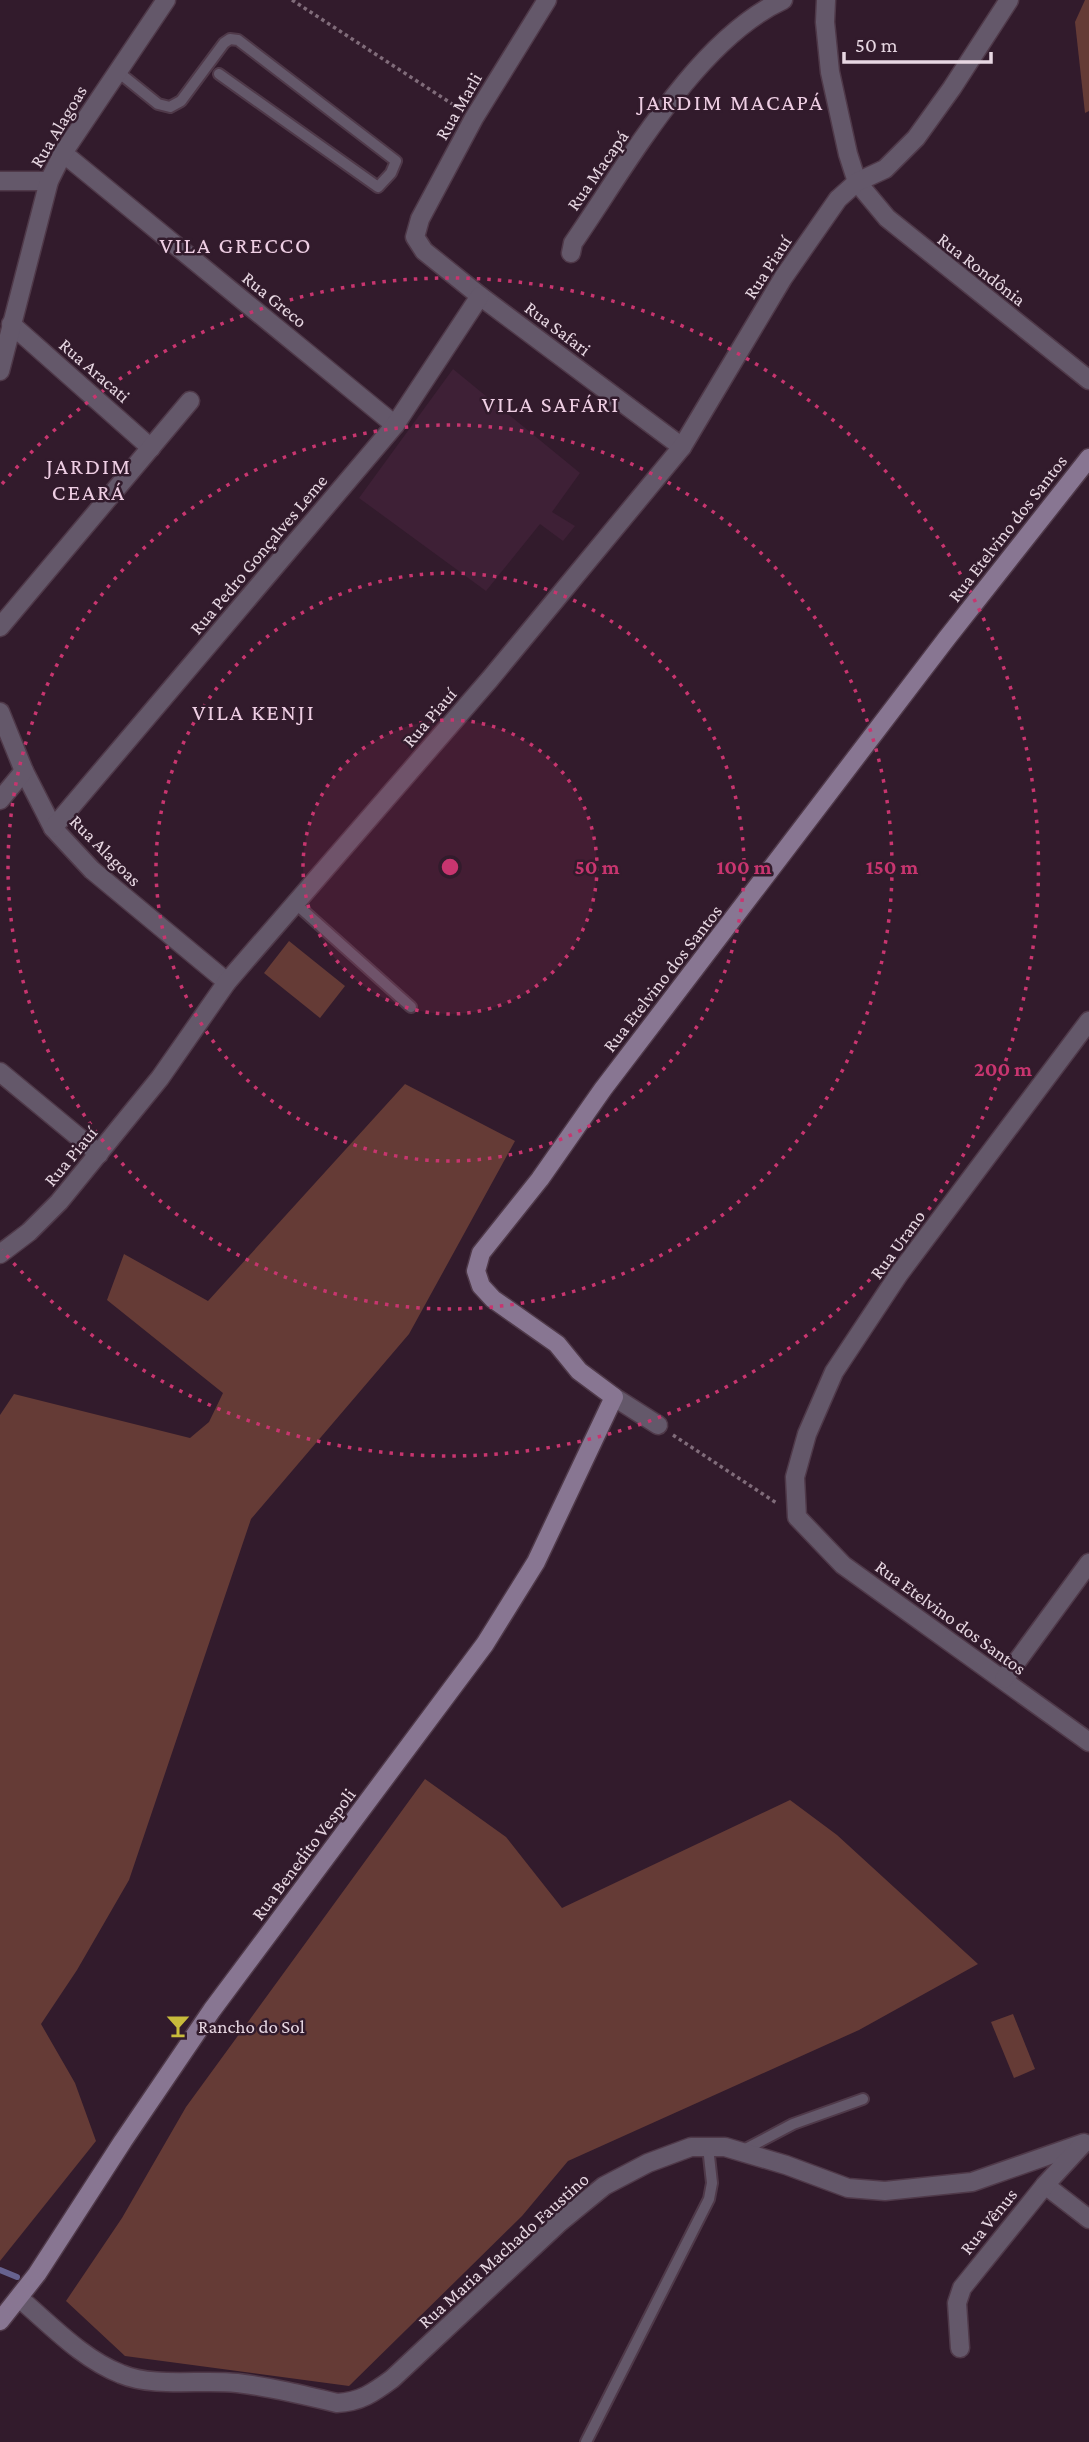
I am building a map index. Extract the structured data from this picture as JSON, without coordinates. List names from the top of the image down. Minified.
{"streets":{"street":["Rua Marli","Rua Alagoas","Rua Macapá","Rua Piauí","Rua Rondônia","Rua Greco","Rua Safari","Rua Aracati","Rua Etelvino dos Santos","Rua Pedro Gonçalves Leme","Rua Urano","Rua Benedito Vespoli","Rua Vênus","Rua Maria Machado Faustino"]},"crossings":[["Rua Marli","Rua Safari"],["Rua Alagoas","Rua Piauí"],["Rua Alagoas","Rua Greco"],["Rua Alagoas","Rua Aracati"],["Rua Alagoas","Rua Pedro Gonçalves Leme"],["Rua Piauí","Rua Rondônia"],["Rua Piauí","Rua Safari"],["Rua Greco","Rua Pedro Gonçalves Leme"],["Rua Safari","Rua Pedro Gonçalves Leme"],["Rua Etelvino dos Santos","Rua Urano"],["Rua Etelvino dos Santos","Rua Benedito Vespoli"],["Rua Benedito Vespoli","Rua Maria Machado Faustino"],["Rua Vênus","Rua Maria Machado Faustino"]],"districts":["JARDIM MACAPÁ","VILA GRECCO","VILA SAFÁRI","JARDIM CEARÁ","VILA KENJI"],"places":{"bar":["Rancho do Sol"]},"scale_bar":"50 m","rings":["50 m","100 m","150 m","200 m"]}
